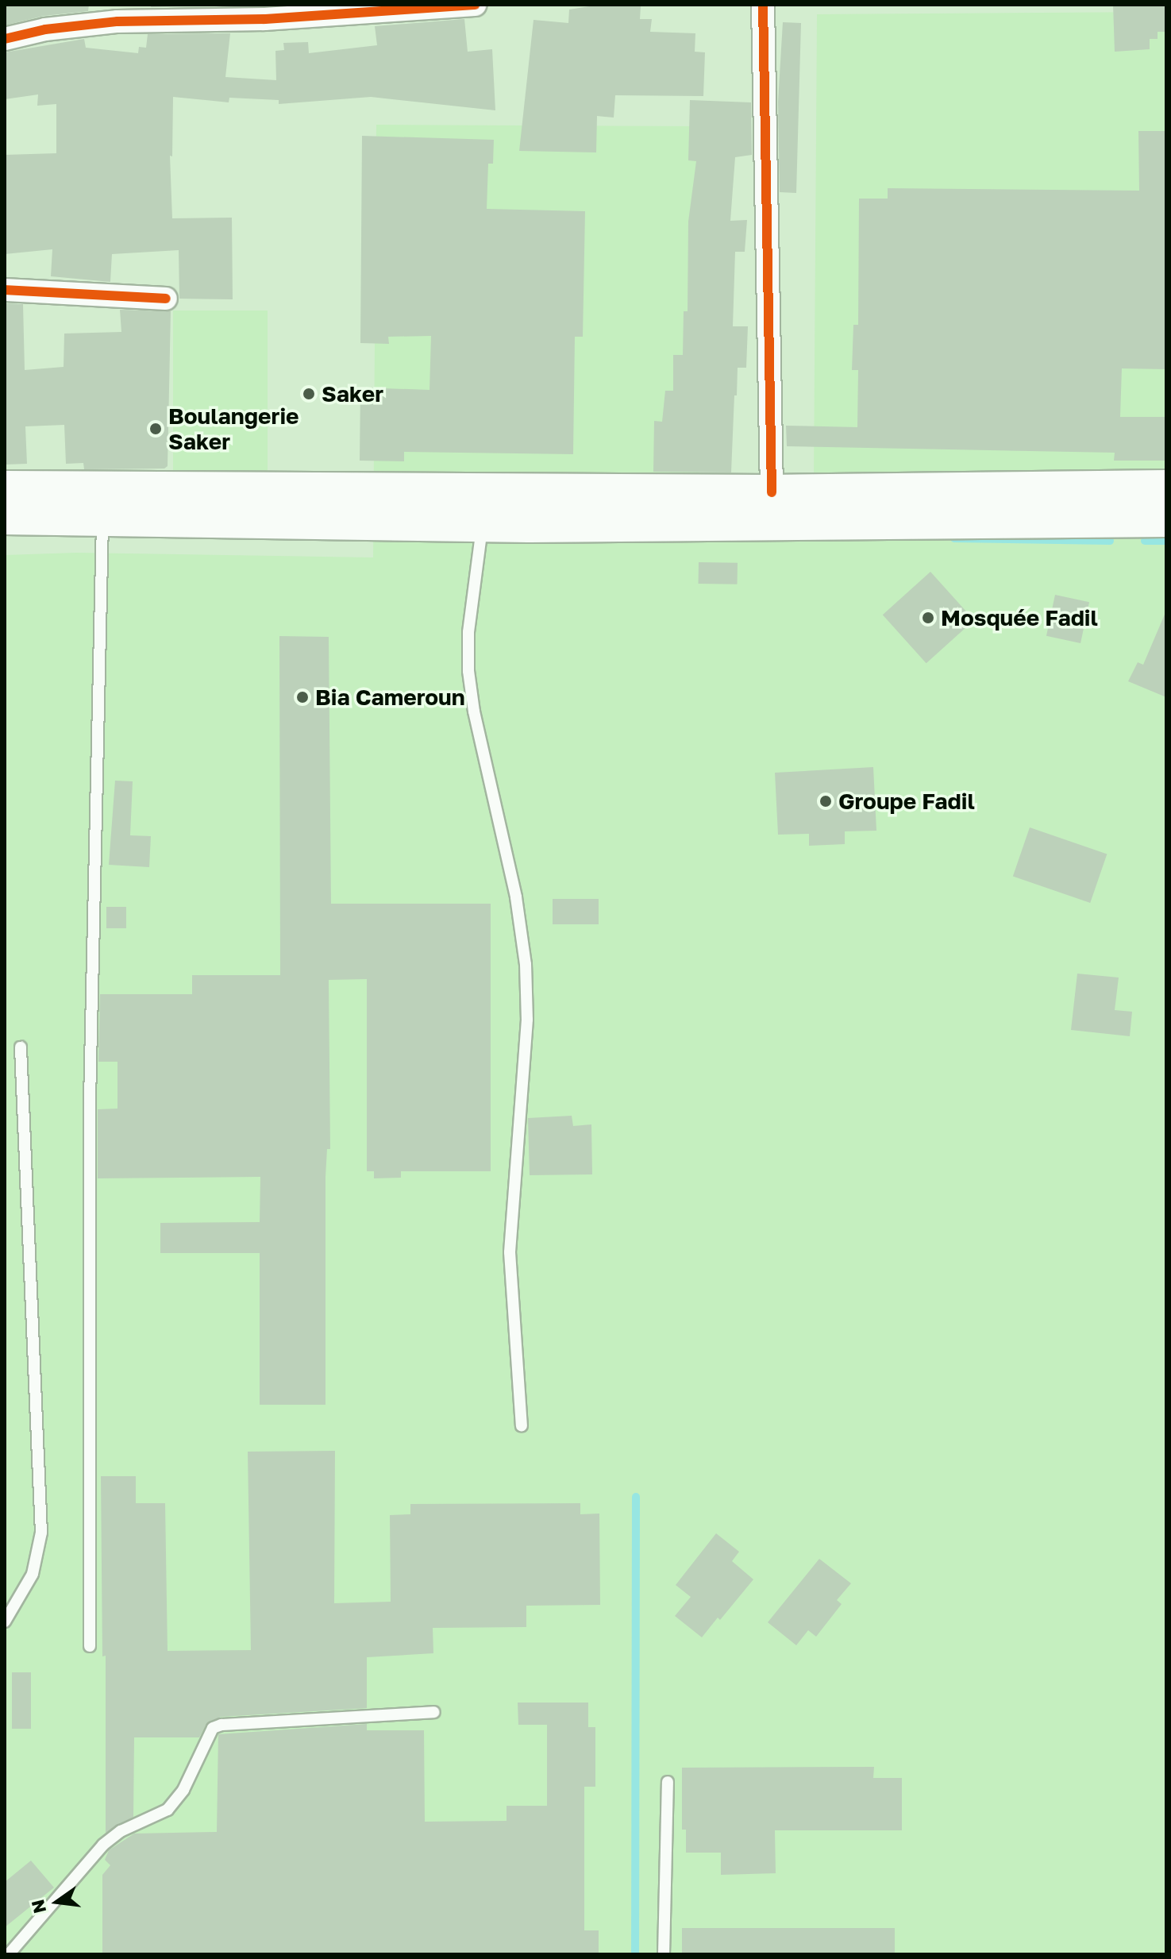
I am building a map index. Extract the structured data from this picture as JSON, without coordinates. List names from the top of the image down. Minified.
{"places":["Saker","Boulangerie Saker","Mosquée Fadil","Bia Cameroun","Groupe Fadil"],"north":"left"}
